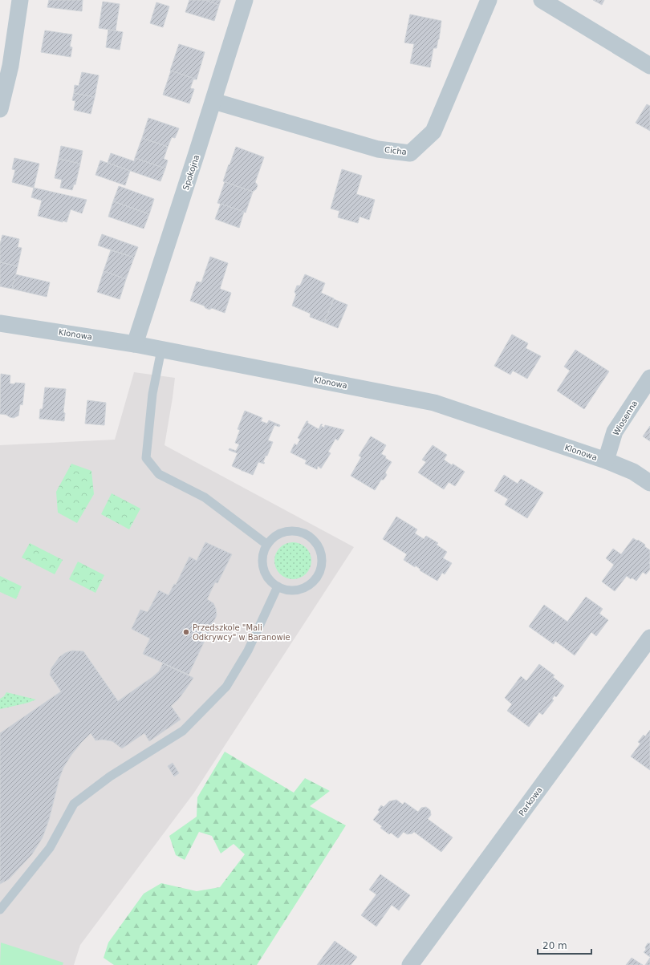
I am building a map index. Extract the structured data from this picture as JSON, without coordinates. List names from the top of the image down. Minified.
{"streets":{"street":["Cicha","Spokojna","Klonowa","Wiosenna","Parkowa"]},"crossings":[["Cicha","Spokojna"],["Spokojna","Klonowa"],["Klonowa","Wiosenna"]],"places":["Przedszkole \"Mali Odkrywcy\" w Baranowie"],"scale_bar":"20 m"}
